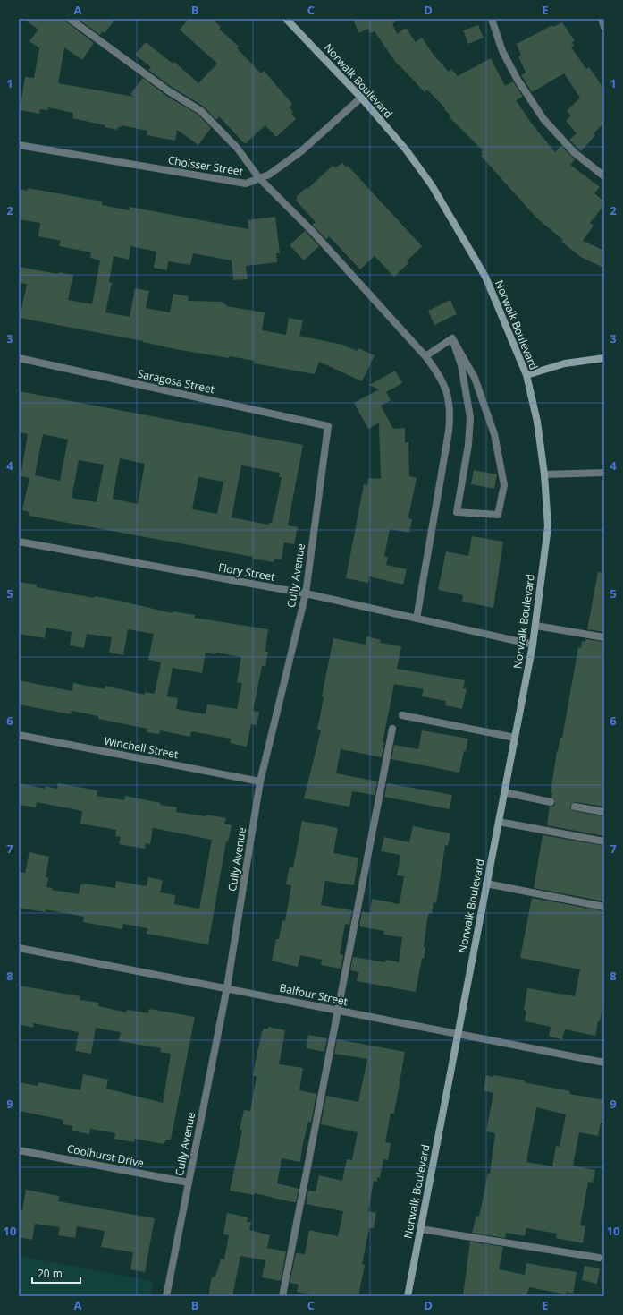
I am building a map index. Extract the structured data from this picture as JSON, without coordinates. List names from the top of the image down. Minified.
{"streets":{"main road":["Norwalk Boulevard"],"street":["Choisser Street","Saragosa Street","Flory Street","Cully Avenue","Winchell Street","Balfour Street","Coolhurst Drive"]},"crossings":[["Norwalk Boulevard","Choisser Street"],["Norwalk Boulevard","Flory Street"],["Norwalk Boulevard","Balfour Street"],["Saragosa Street","Cully Avenue"],["Flory Street","Cully Avenue"],["Cully Avenue","Winchell Street"],["Cully Avenue","Balfour Street"],["Cully Avenue","Coolhurst Drive"]],"scale_bar":"20 m","grid":{"columns":["A","B","C","D","E"],"rows":["1","2","3","4","5","6","7","8","9","10"]}}
